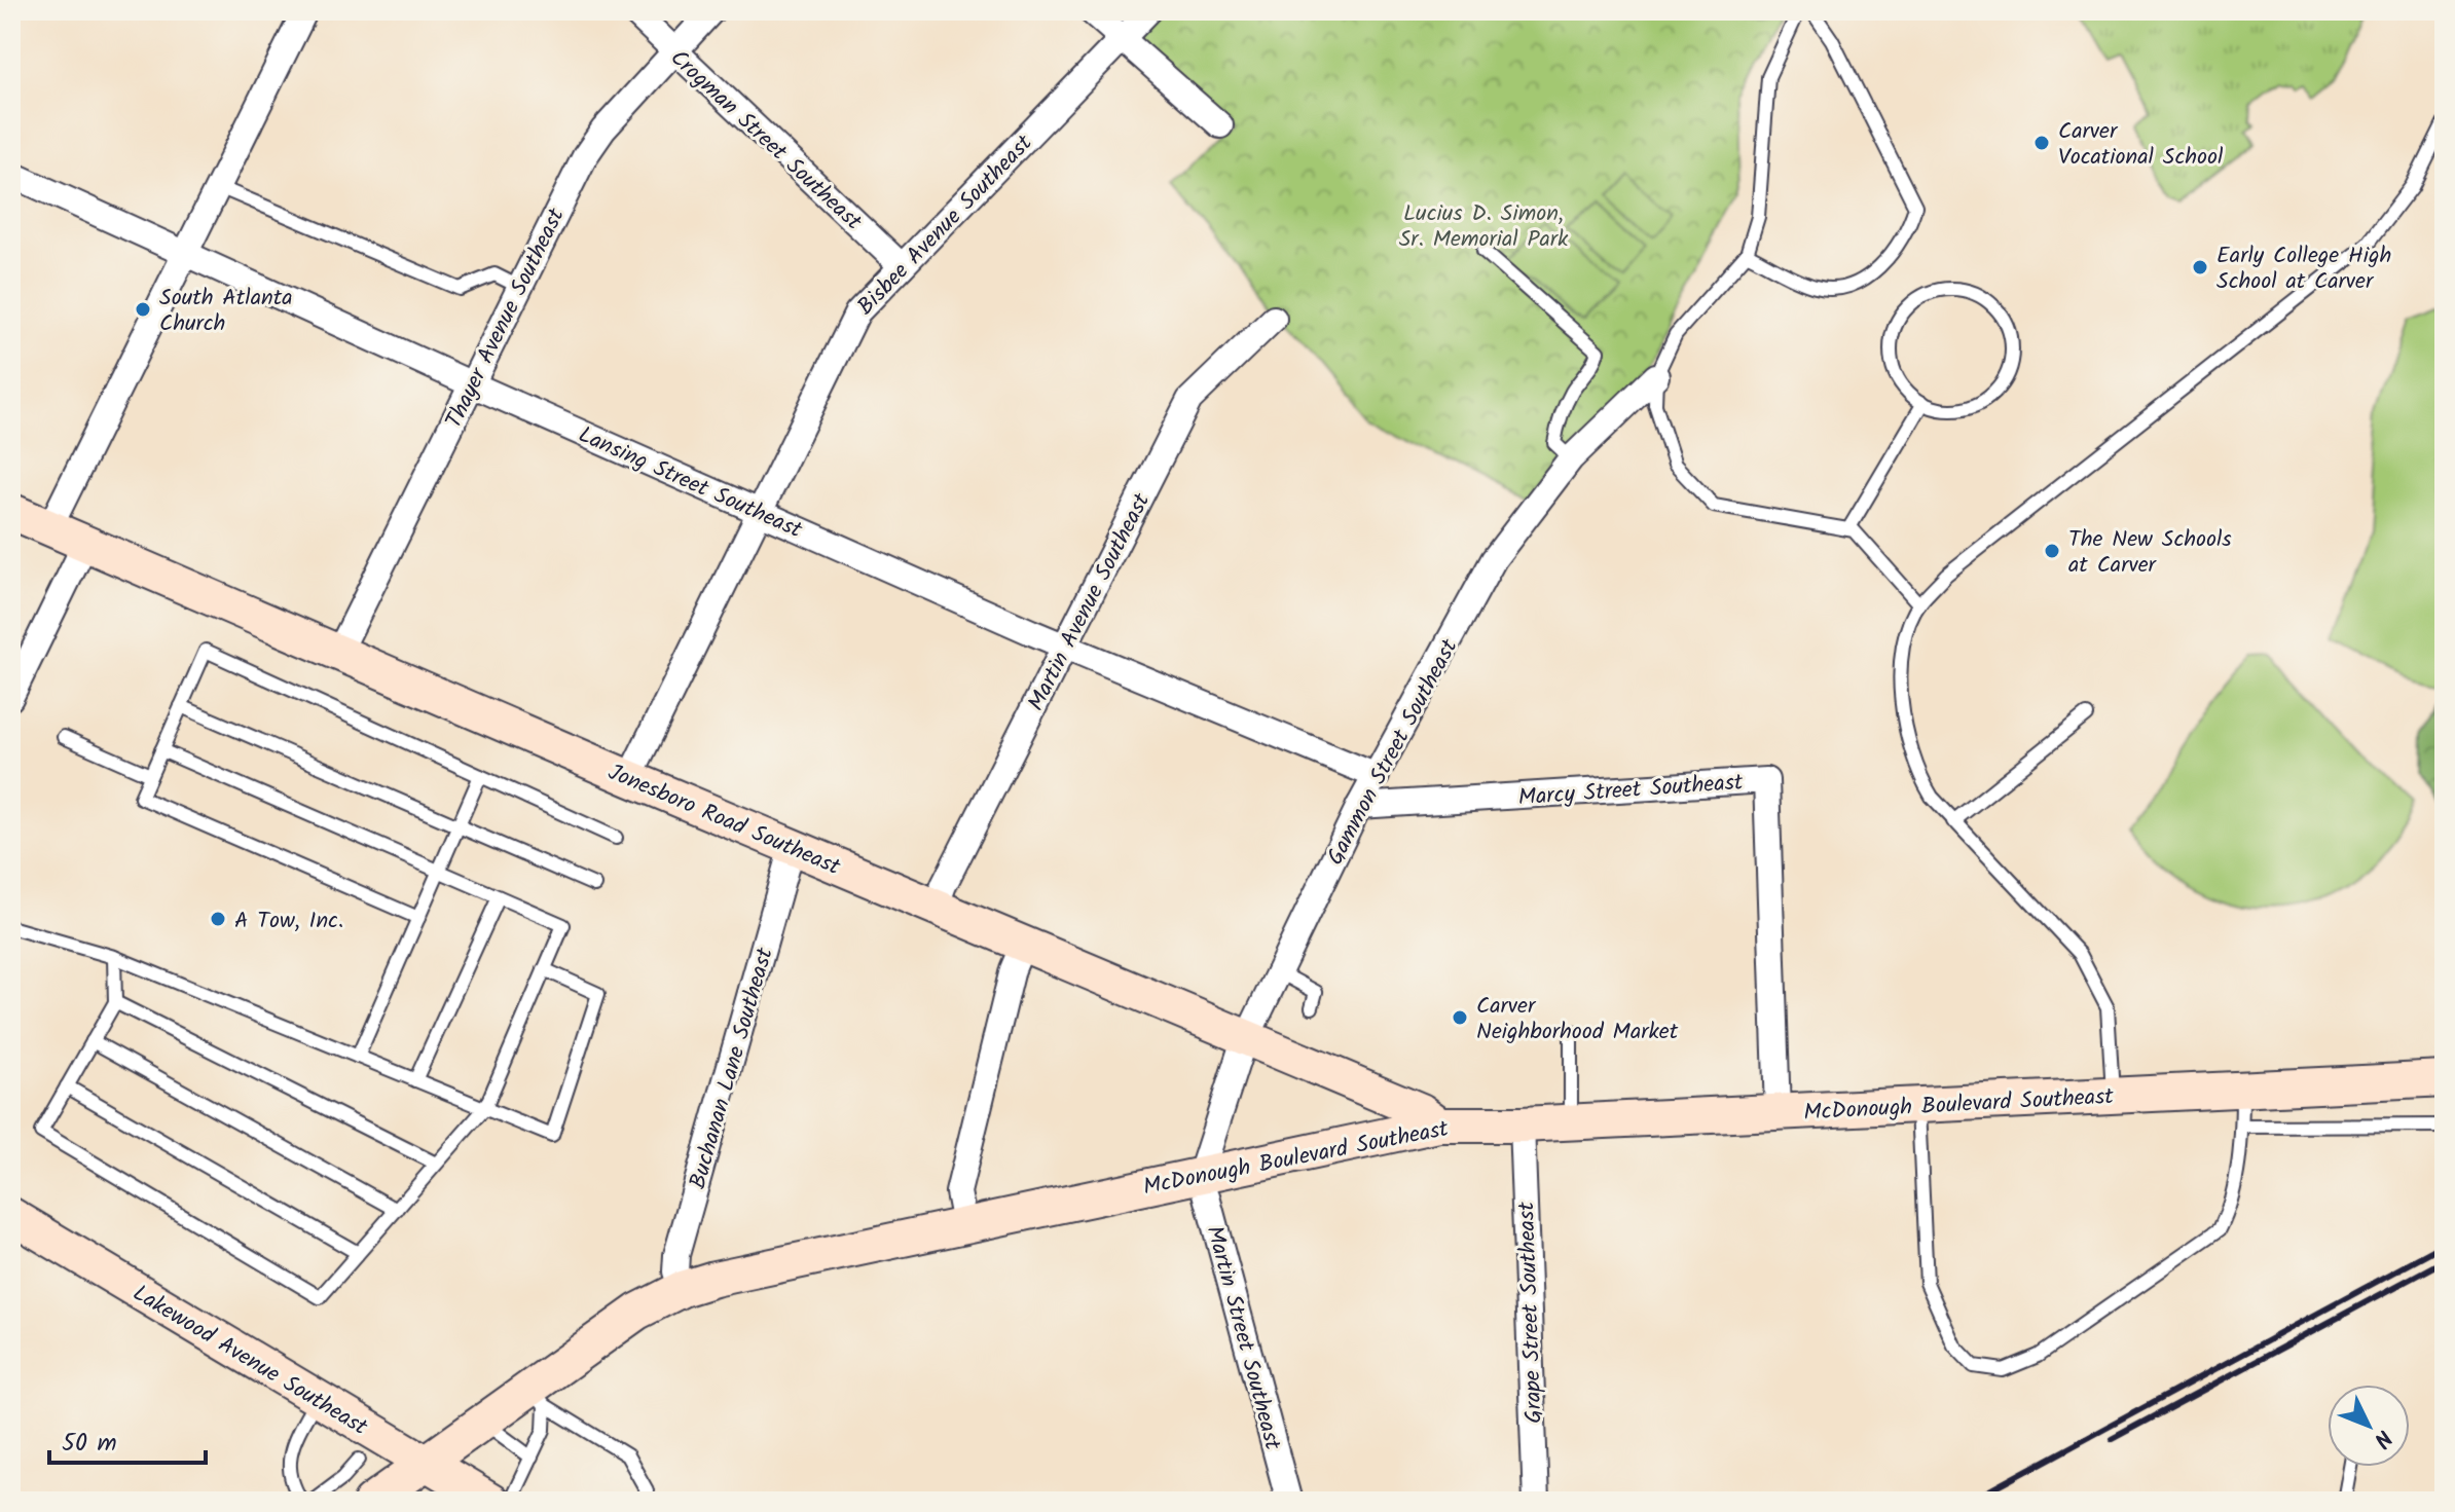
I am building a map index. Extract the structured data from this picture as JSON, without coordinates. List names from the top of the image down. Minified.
{"streets":{"main road":["Jonesboro Road Southeast","McDonough Boulevard Southeast","Lakewood Avenue Southeast"],"street":["Crogman Street Southeast","Bisbee Avenue Southeast","Thayer Avenue Southeast","Lansing Street Southeast","Martin Avenue Southeast","Gammon Street Southeast","Marcy Street Southeast","Buchanan Lane Southeast","Grape Street Southeast","Martin Street Southeast"]},"crossings":[["Crogman Street Southeast","Bisbee Avenue Southeast"],["Crogman Street Southeast","Thayer Avenue Southeast"],["Bisbee Avenue Southeast","Lansing Street Southeast"],["Bisbee Avenue Southeast","Jonesboro Road Southeast"],["Thayer Avenue Southeast","Lansing Street Southeast"],["Thayer Avenue Southeast","Jonesboro Road Southeast"],["Lansing Street Southeast","Martin Avenue Southeast"],["Lansing Street Southeast","Gammon Street Southeast"],["Martin Avenue Southeast","Jonesboro Road Southeast"],["Gammon Street Southeast","Marcy Street Southeast"],["Gammon Street Southeast","Jonesboro Road Southeast"],["Gammon Street Southeast","McDonough Boulevard Southeast"],["Gammon Street Southeast","Martin Street Southeast"],["Marcy Street Southeast","McDonough Boulevard Southeast"],["Jonesboro Road Southeast","Buchanan Lane Southeast"],["Jonesboro Road Southeast","McDonough Boulevard Southeast"],["Buchanan Lane Southeast","McDonough Boulevard Southeast"],["McDonough Boulevard Southeast","Grape Street Southeast"],["McDonough Boulevard Southeast","Martin Street Southeast"],["McDonough Boulevard Southeast","Lakewood Avenue Southeast"]],"parks":["Lucius D. Simon, Sr. Memorial Park"],"places":["Carver Vocational School","Early College High School at Carver","South Atlanta Church","The New Schools at Carver","A Tow, Inc.","Carver Neighborhood Market"],"scale_bar":"50 m","north":"bottom right"}
